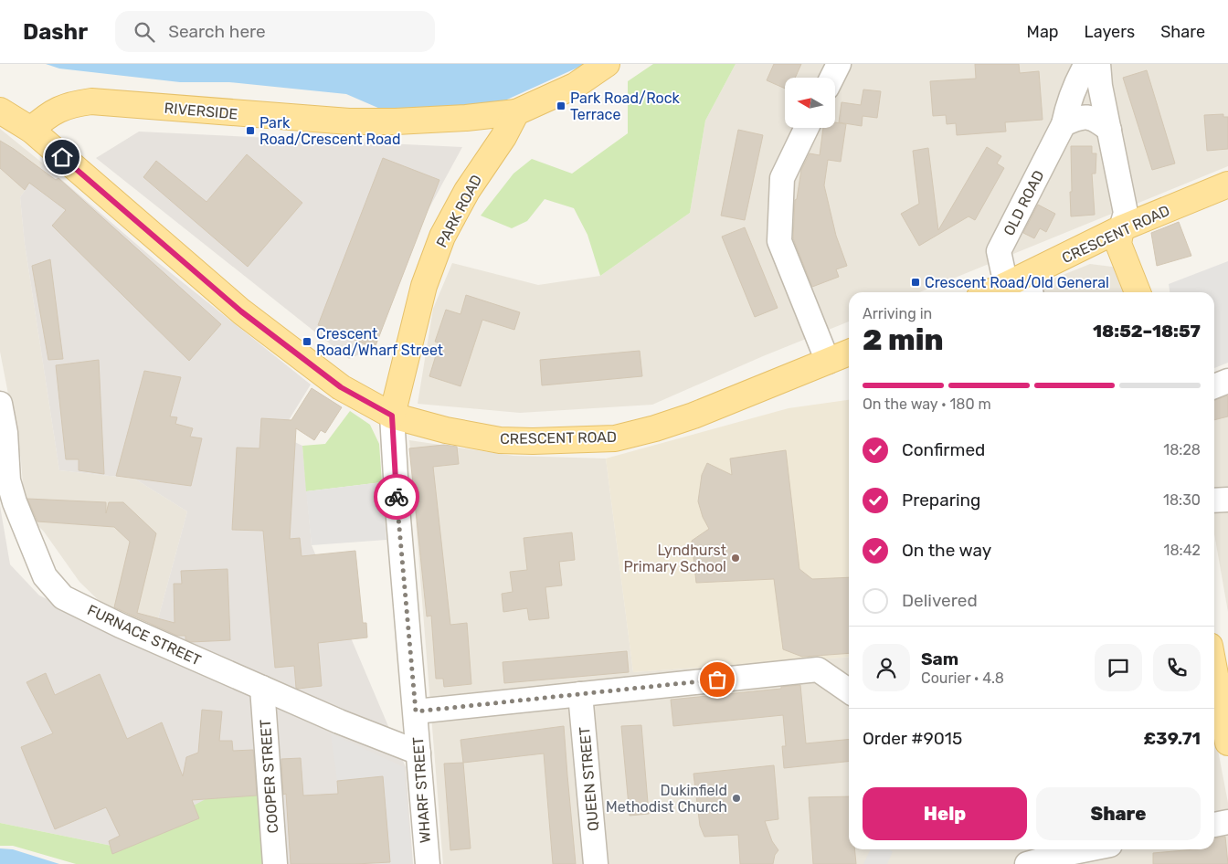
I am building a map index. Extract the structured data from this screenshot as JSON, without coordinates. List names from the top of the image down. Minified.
{"streets":{"main road":["RIVERSIDE","PARK ROAD","CRESCENT ROAD"],"street":["OLD ROAD","FURNACE STREET","COOPER STREET","QUEEN STREET","WHARF STREET"]},"crossings":[["RIVERSIDE","PARK ROAD"],["RIVERSIDE","CRESCENT ROAD"],["OLD ROAD","CRESCENT ROAD"],["PARK ROAD","CRESCENT ROAD"],["PARK ROAD","WHARF STREET"],["CRESCENT ROAD","WHARF STREET"],["FURNACE STREET","COOPER STREET"],["FURNACE STREET","WHARF STREET"]],"places":{"transit":["Park Road/Rock Terrace","Park Road/Crescent Road","Crescent Road/Old General","Crescent Road/Wharf Street"],"other":["Lyndhurst Primary School","Dukinfield Methodist Church"]},"north":"left","page":{"header":"Dashr","search":"Search here","nav":["Map","Layers","Share"],"heading":["2 min","Arriving in","18:52–18:57"],"panel":["Sam","Courier · 4.8","Order #9015","£39.71"],"bar":"On the way · 180 m","list":[["Confirmed","18:28"],["Preparing","18:30"],["On the way","18:42"],"Delivered"],"buttons":["Help","Share"]}}
